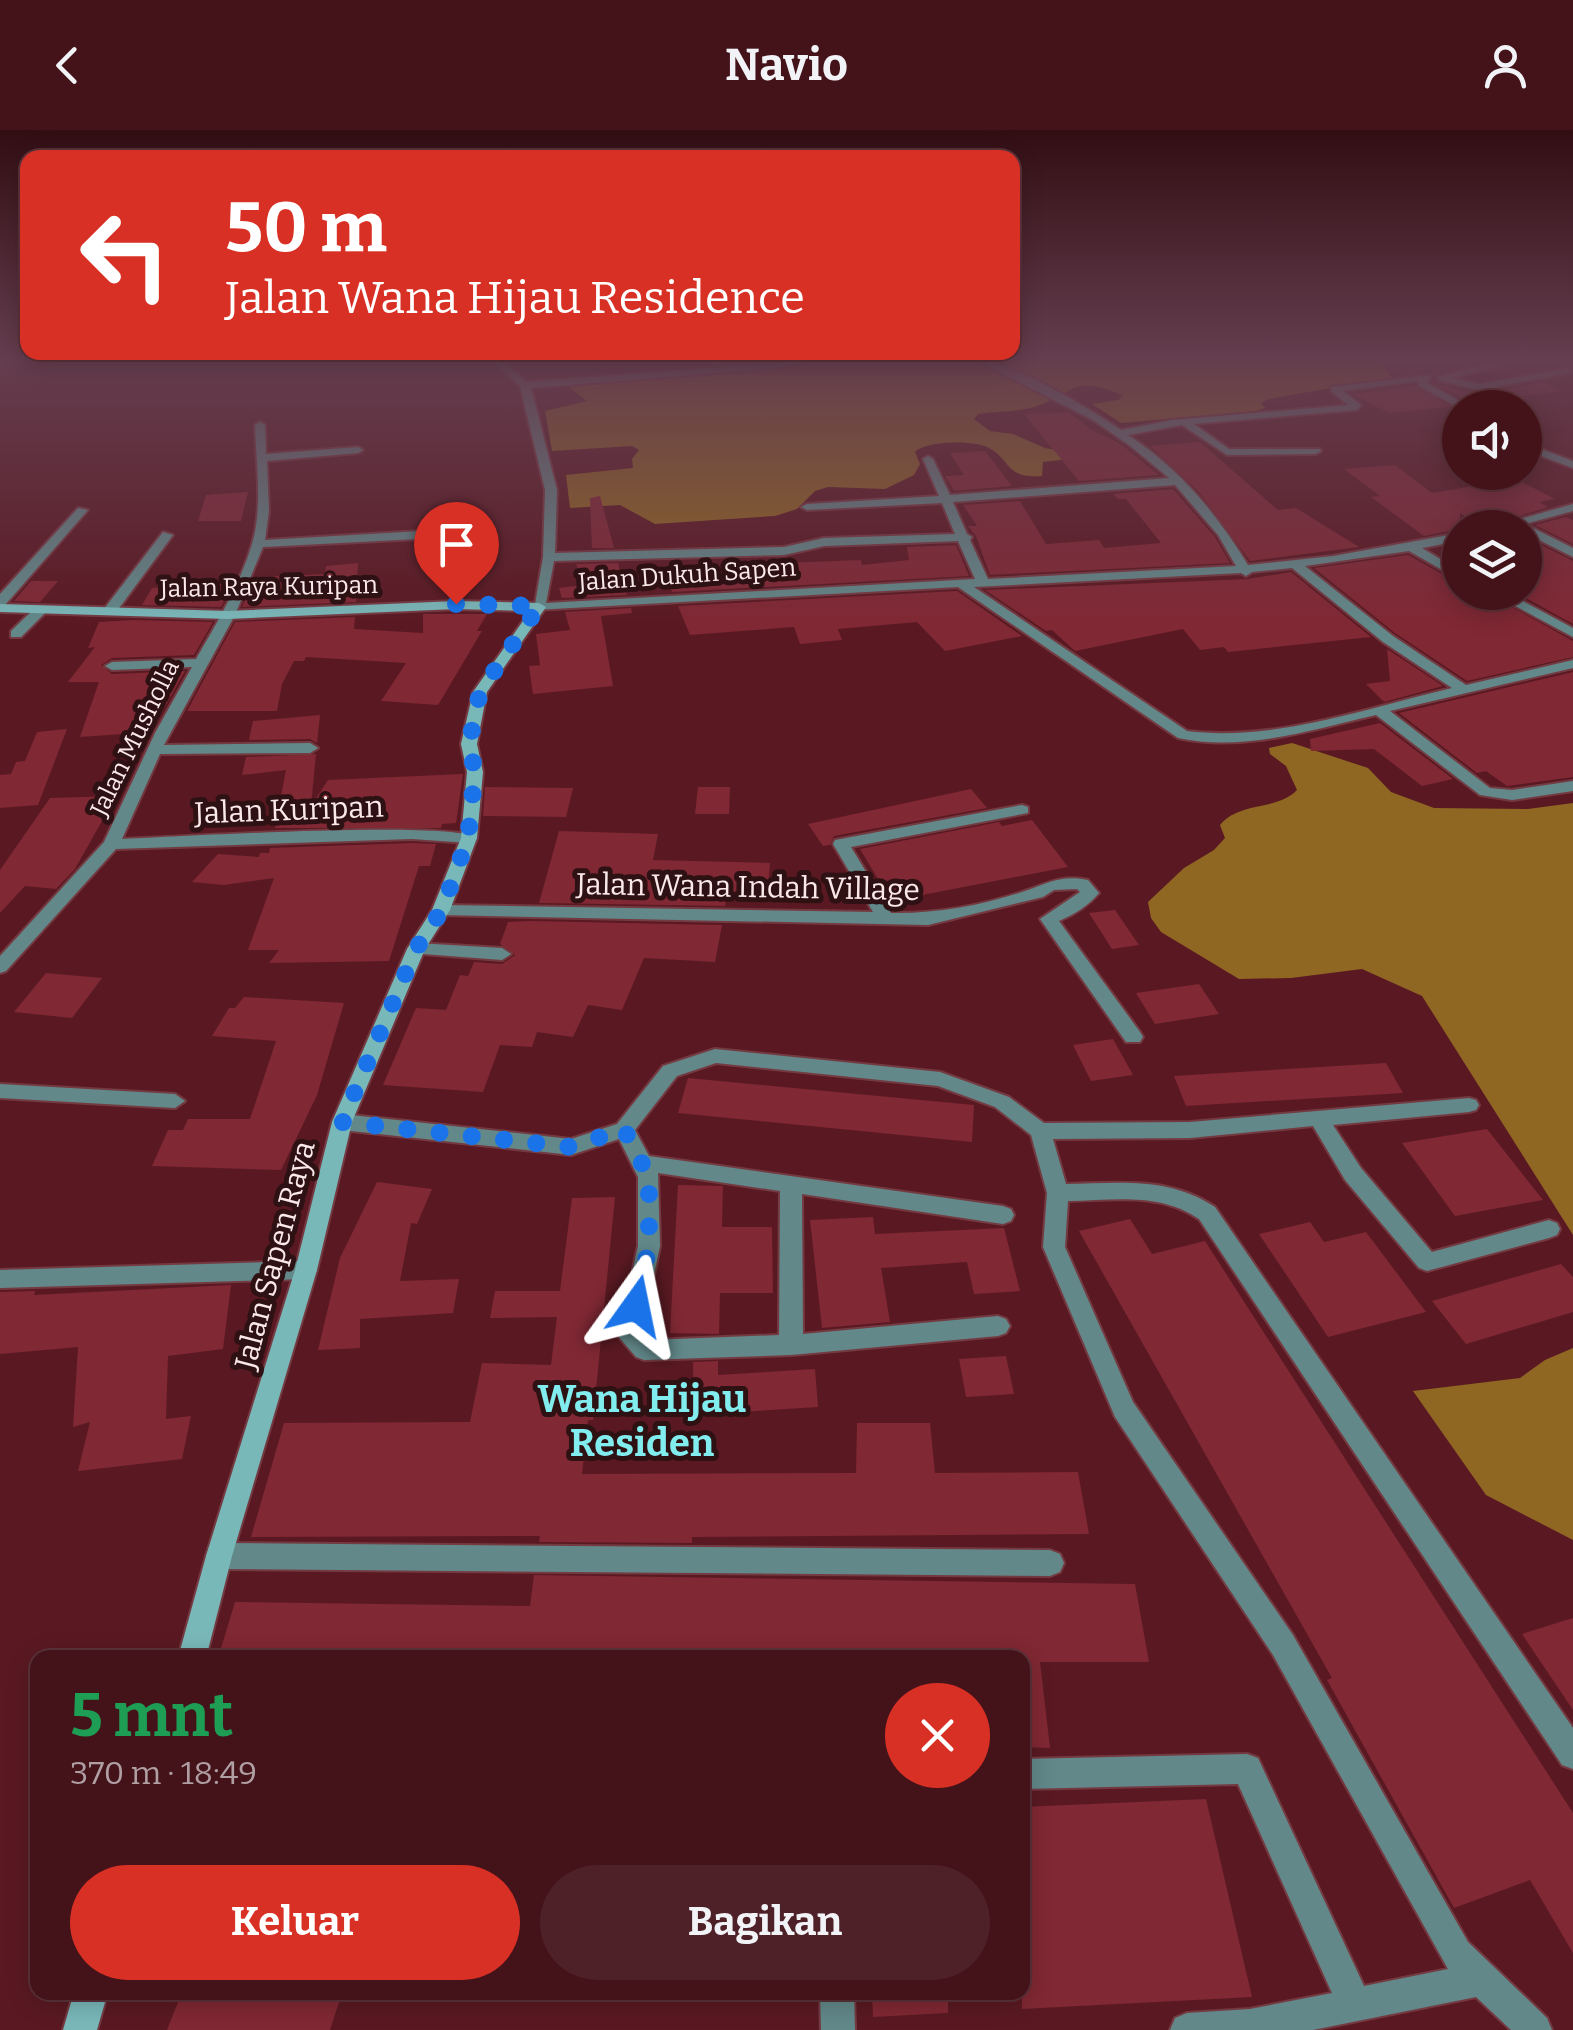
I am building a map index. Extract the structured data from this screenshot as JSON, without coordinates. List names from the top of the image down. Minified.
{"streets":{"street":["Jalan Dukuh Sapen","Jalan Raya Kuripan","Jalan Musholla","Jalan Kuripan","Jalan Wana Indah Village","Jalan Sapen Raya"]},"crossings":[["Jalan Dukuh Sapen","Jalan Raya Kuripan"],["Jalan Dukuh Sapen","Jalan Sapen Raya"],["Jalan Raya Kuripan","Jalan Musholla"],["Jalan Raya Kuripan","Jalan Sapen Raya"],["Jalan Musholla","Jalan Kuripan"],["Jalan Kuripan","Jalan Sapen Raya"],["Jalan Wana Indah Village","Jalan Sapen Raya"]],"districts":["Wana Hijau Residen"],"page":{"header":"Navio","turn":["50 m","Jalan Wana Hijau Residence"],"heading":["5 mnt","370 m · 18:49"],"buttons":["Keluar","Bagikan"]}}
